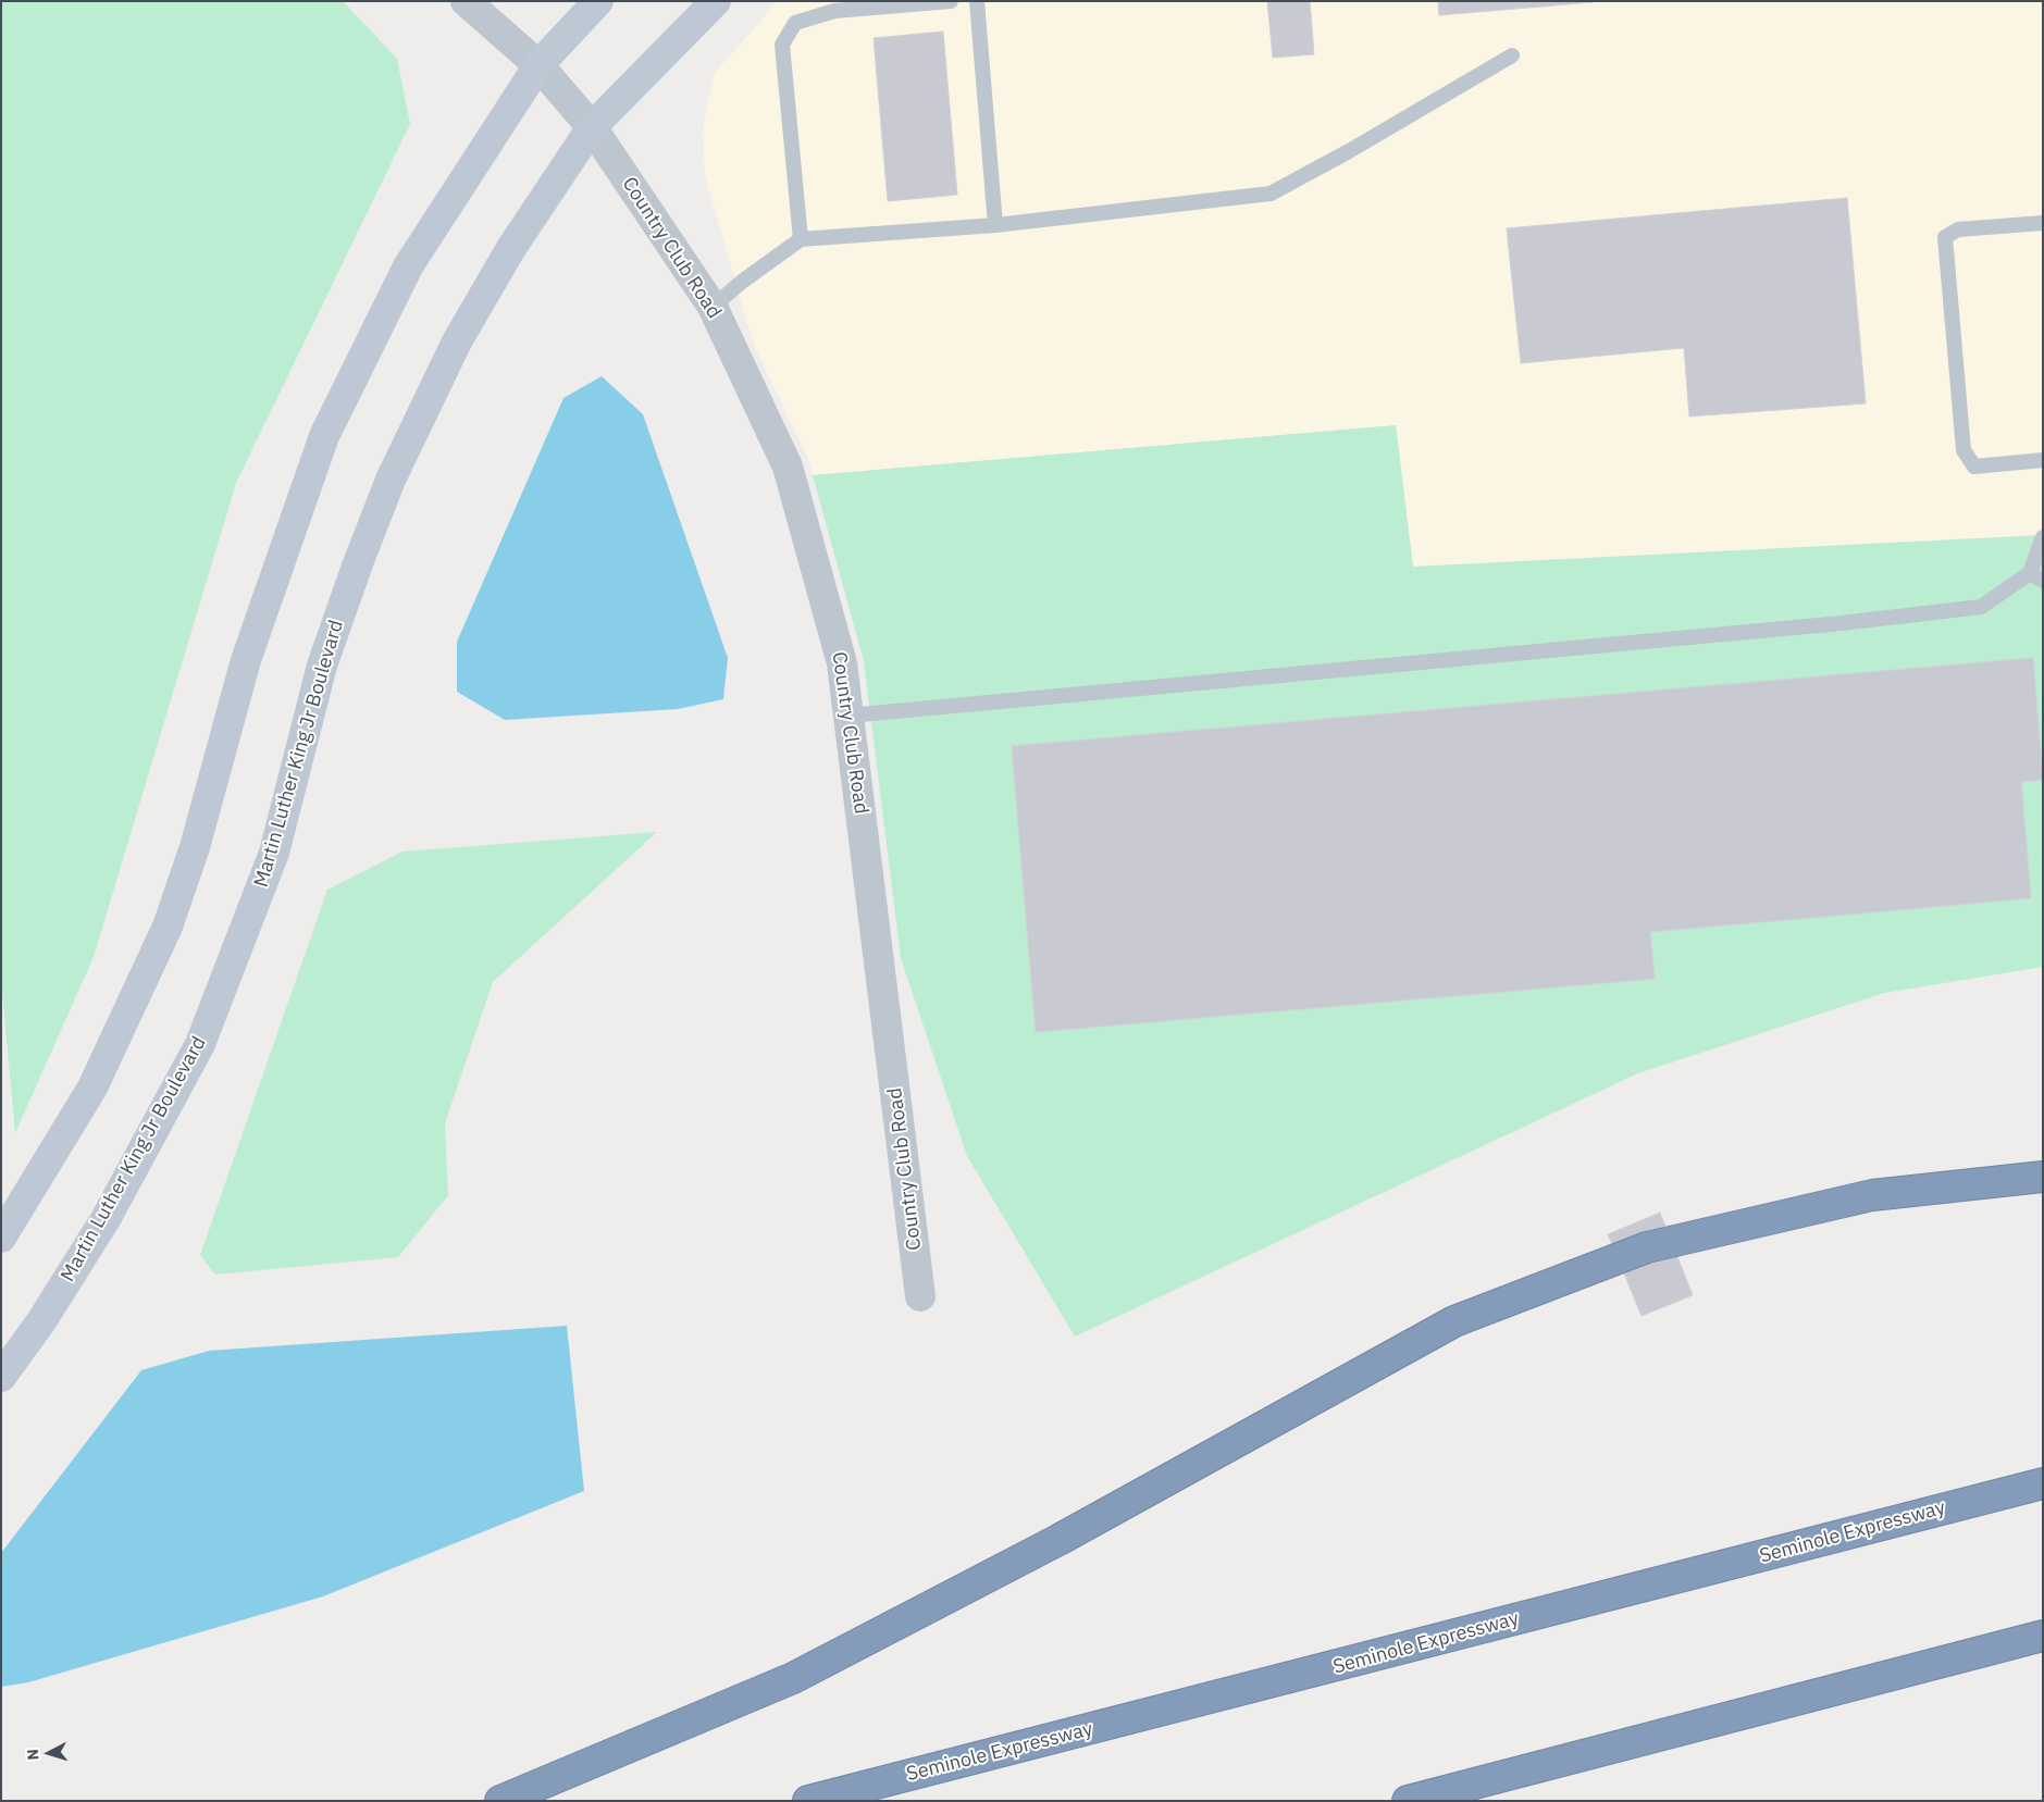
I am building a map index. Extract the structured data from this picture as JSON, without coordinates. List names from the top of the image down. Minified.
{"streets":{"highway":["Seminole Expressway"],"main road":["Martin Luther King Jr Boulevard"],"street":["Country Club Road"]},"crossings":[["Country Club Road","Martin Luther King Jr Boulevard"]],"north":"left"}
